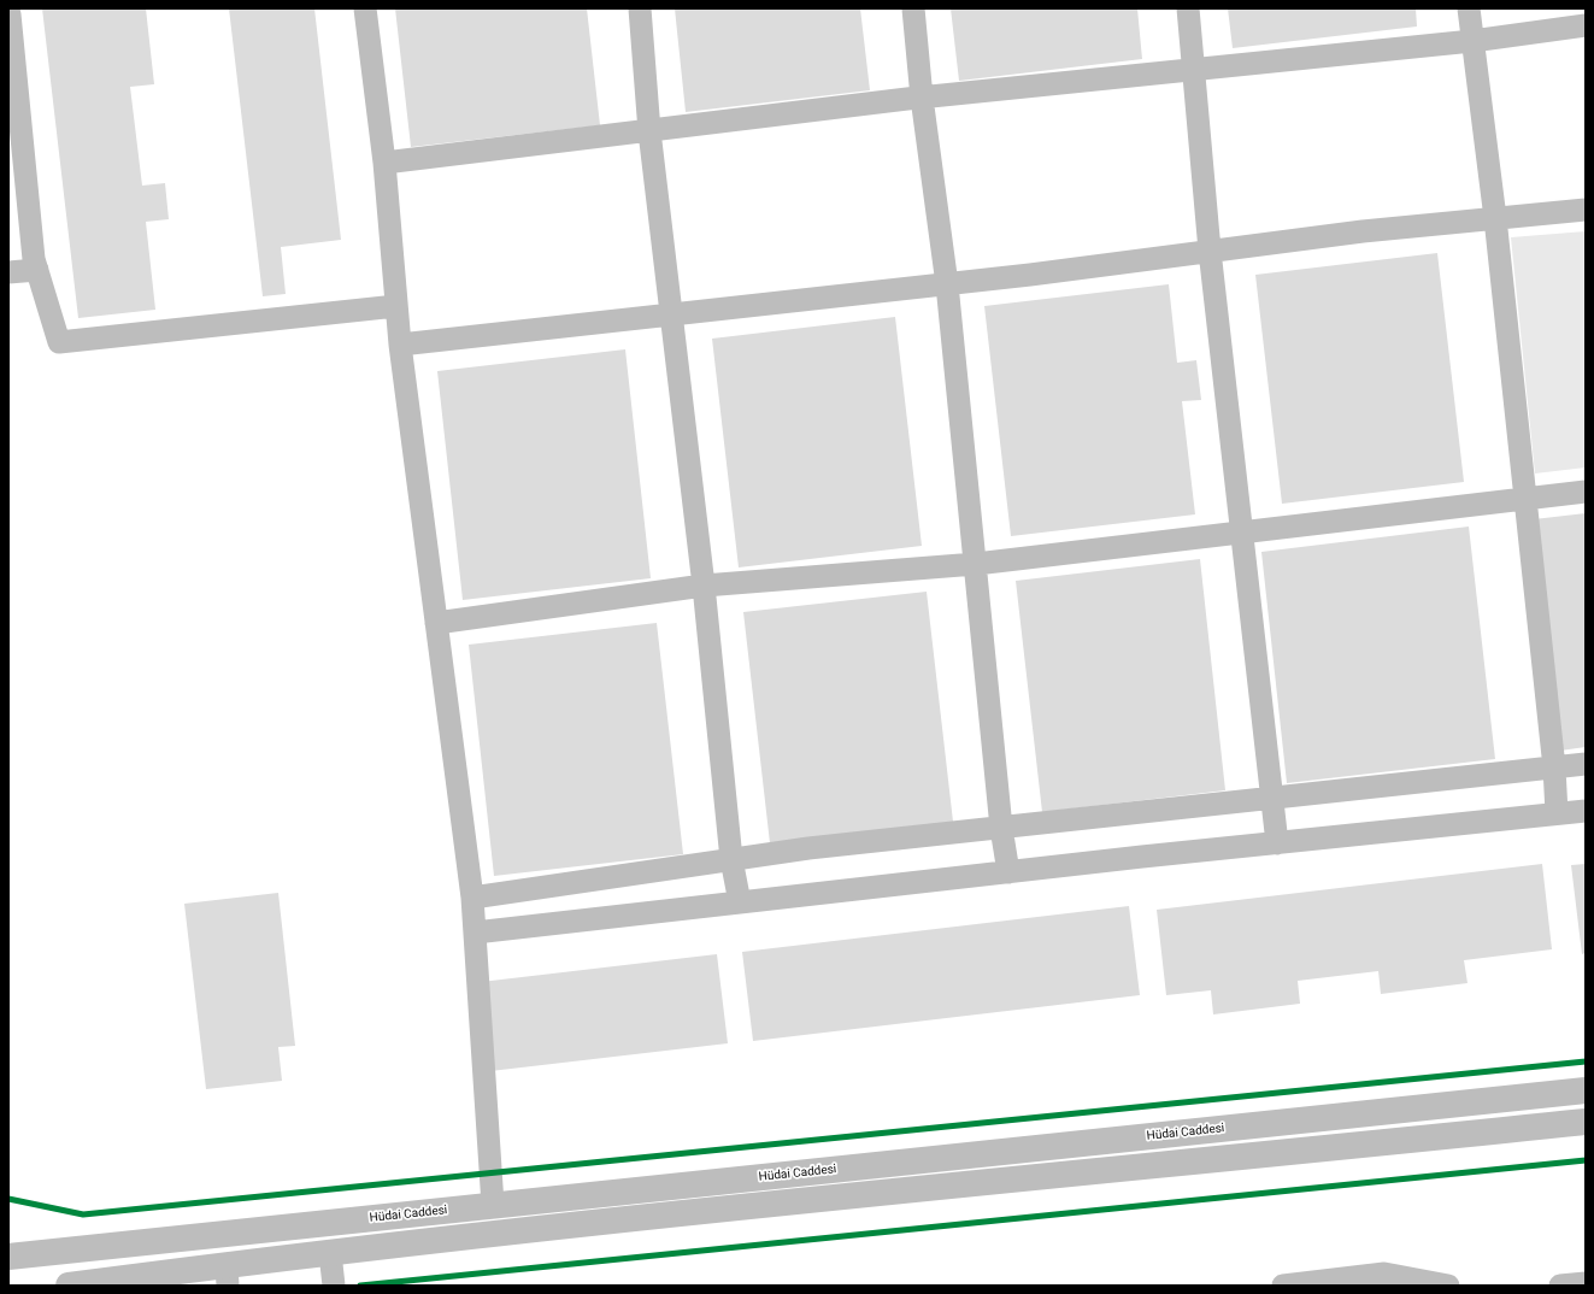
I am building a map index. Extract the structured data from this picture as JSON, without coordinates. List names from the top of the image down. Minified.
{"streets":{"street":["Hüdai Caddesi"]}}
